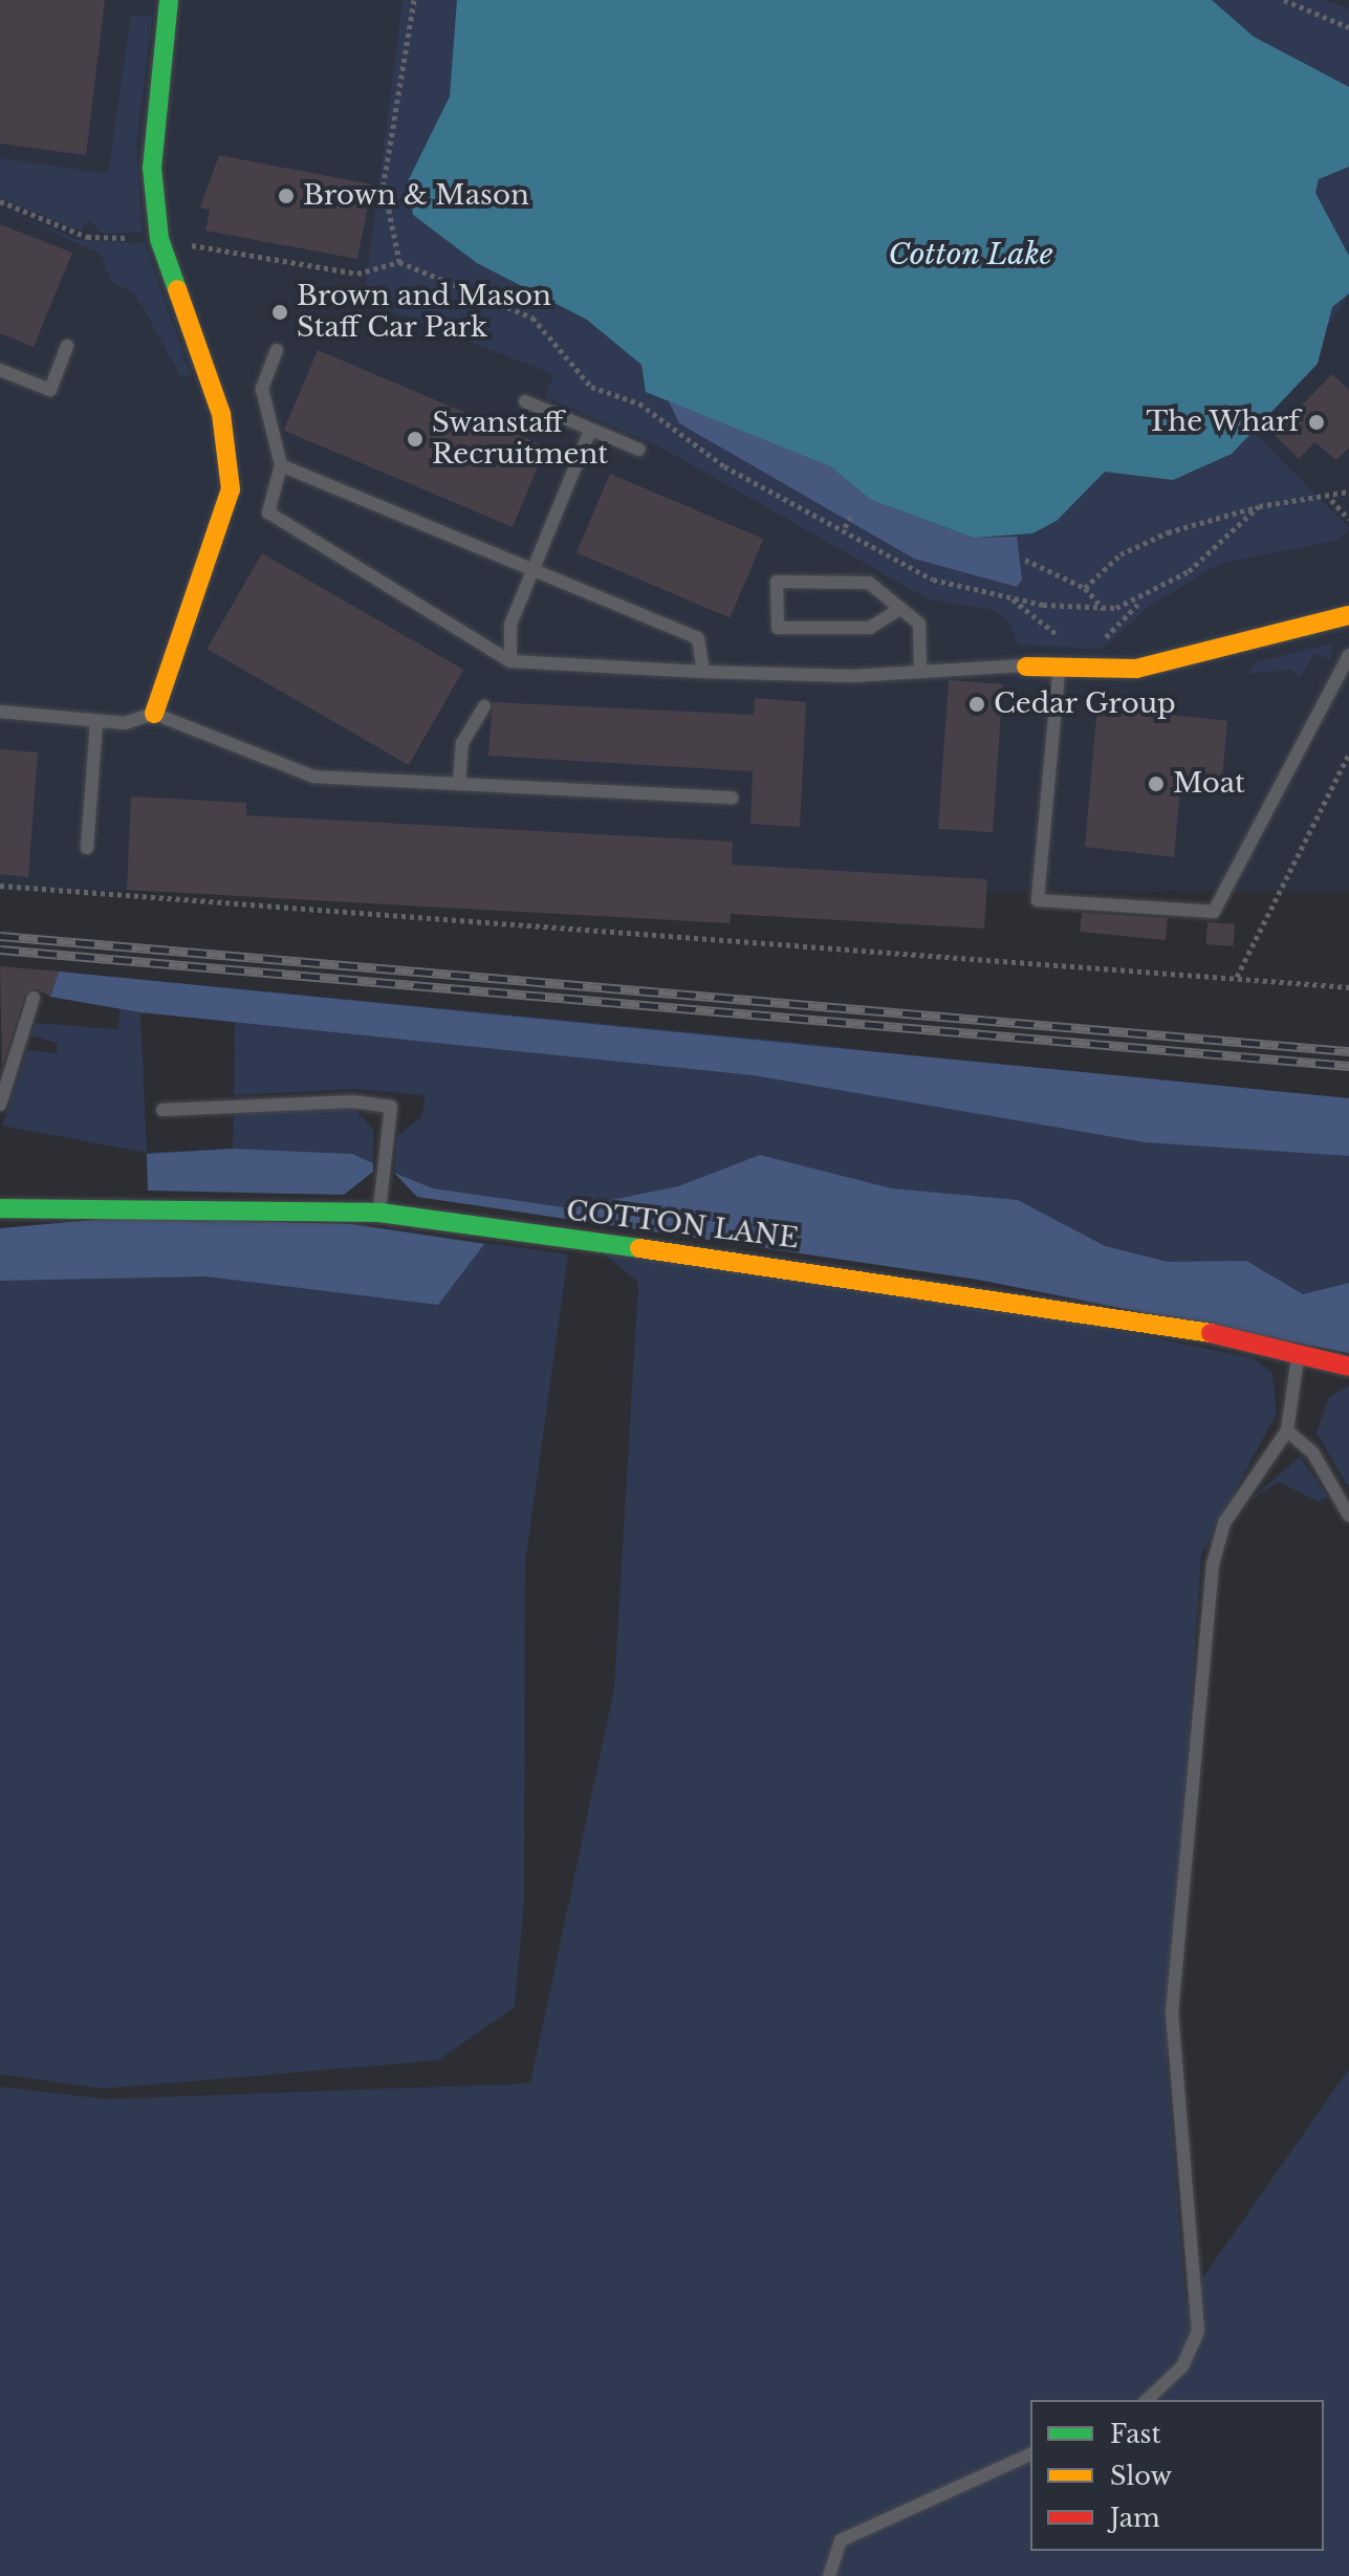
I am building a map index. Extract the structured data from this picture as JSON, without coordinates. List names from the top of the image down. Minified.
{"streets":{"street":["COTTON LANE"]},"water":["Cotton Lake"],"places":["Brown & Mason","Brown and Mason Staff Car Park","The Wharf","Swanstaff Recruitment","Cedar Group","Moat"],"legend":["Fast","Slow","Jam"]}
